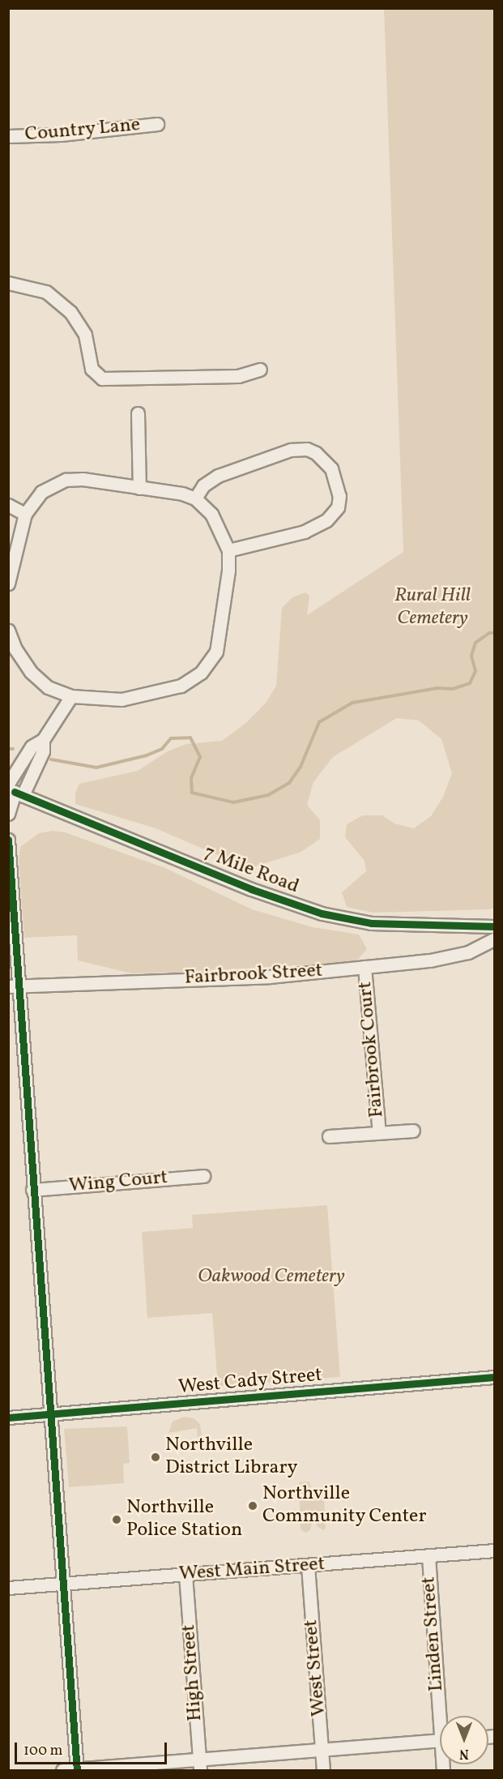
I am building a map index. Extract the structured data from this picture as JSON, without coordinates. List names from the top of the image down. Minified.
{"streets":{"street":["Country Lane","7 Mile Road","Fairbrook Street","Fairbrook Court","Wing Court","West Cady Street","West Main Street","Linden Street","West Street","High Street"]},"crossings":[["Fairbrook Street","Fairbrook Court"],["West Main Street","Linden Street"],["West Main Street","West Street"],["West Main Street","High Street"]],"parks":["Rural Hill Cemetery","Oakwood Cemetery"],"places":["Northville District Library","Northville Community Center","Northville Police Station"],"scale_bar":"100 m","north":"bottom"}
